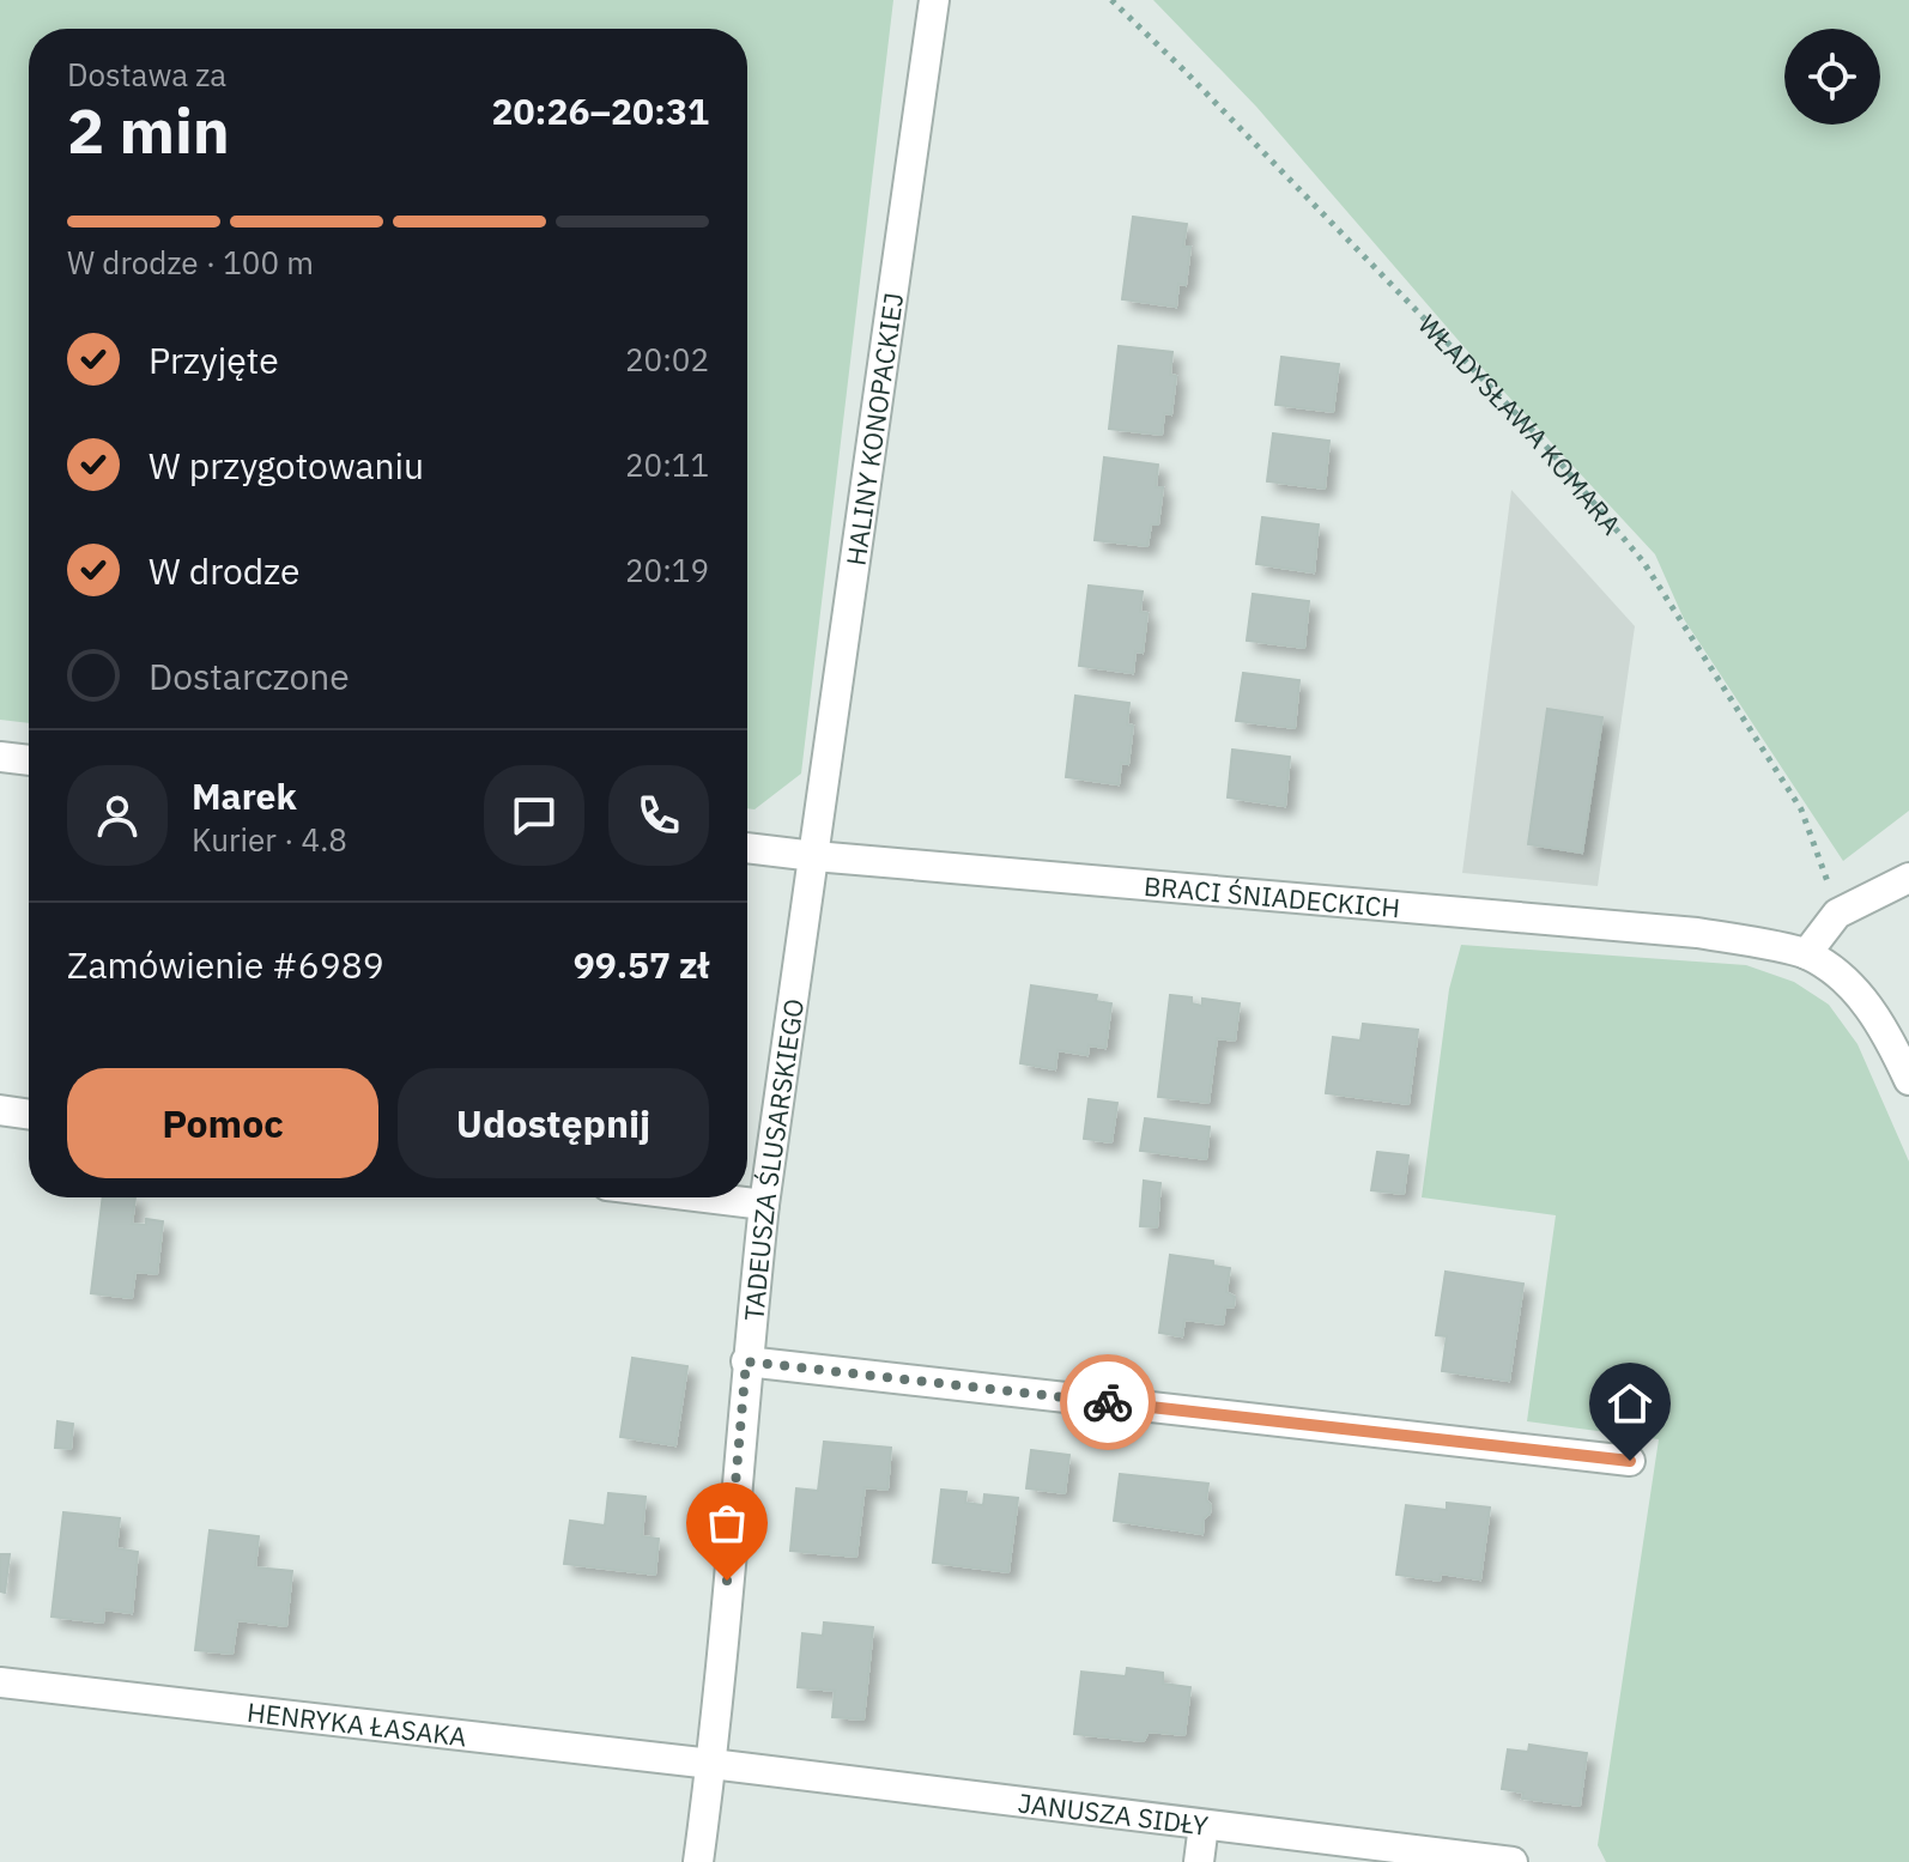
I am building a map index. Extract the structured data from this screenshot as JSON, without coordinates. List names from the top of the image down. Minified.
{"streets":{"street":["HALINY KONOPACKIEJ","BRACI ŚNIADECKICH","TADEUSZA ŚLUSARSKIEGO","HENRYKA ŁASAKA","JANUSZA SIDŁY"],"path":["WŁADYSŁAWA KOMARA"]},"crossings":[["HALINY KONOPACKIEJ","BRACI ŚNIADECKICH"],["HALINY KONOPACKIEJ","TADEUSZA ŚLUSARSKIEGO"],["BRACI ŚNIADECKICH","TADEUSZA ŚLUSARSKIEGO"],["TADEUSZA ŚLUSARSKIEGO","HENRYKA ŁASAKA"],["TADEUSZA ŚLUSARSKIEGO","JANUSZA SIDŁY"],["HENRYKA ŁASAKA","JANUSZA SIDŁY"]],"page":{"heading":["2 min","Dostawa za","20:26–20:31"],"panel":["Marek","Kurier · 4.8","Zamówienie #6989","99.57 zł"],"bar":"W drodze · 100 m","list":[["Przyjęte","20:02"],["W przygotowaniu","20:11"],["W drodze","20:19"],"Dostarczone"],"buttons":["Pomoc","Udostępnij"]}}
